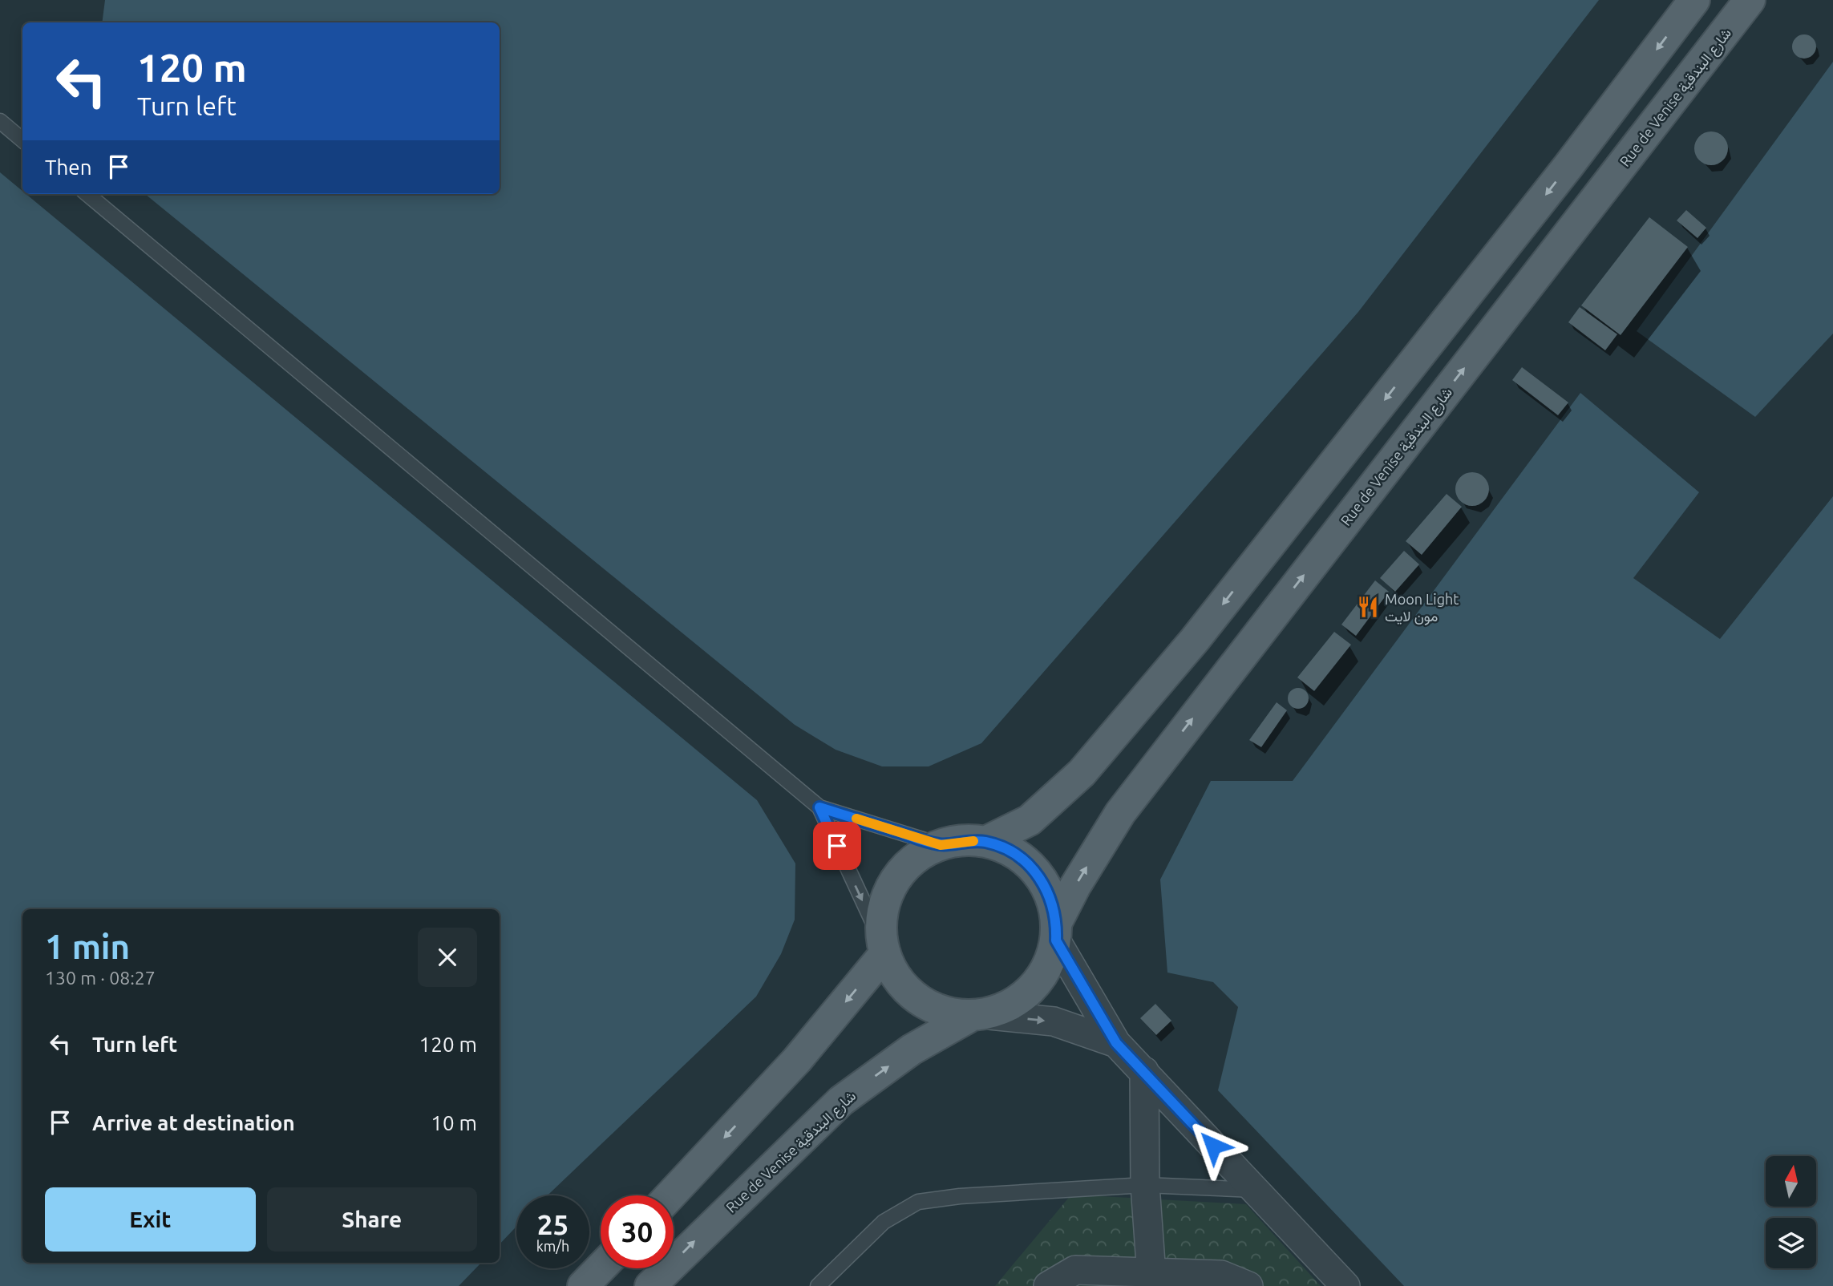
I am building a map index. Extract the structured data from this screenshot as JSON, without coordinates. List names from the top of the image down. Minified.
{"streets":{"main road":["Rue de Venise شارع البندقية"]},"places":{"restaurant":["Moon Light مون لايت"]},"north":"top","page":{"turn":["120 m","Turn left"],"then":"Then","heading":["1 min","130 m · 08:27"],"list":[{"name":"Turn left","value":"120 m"},{"name":"Arrive at destination","value":"10 m"}],"buttons":["Exit","Share"],"speed":"25 km/h","limit":"30"}}
